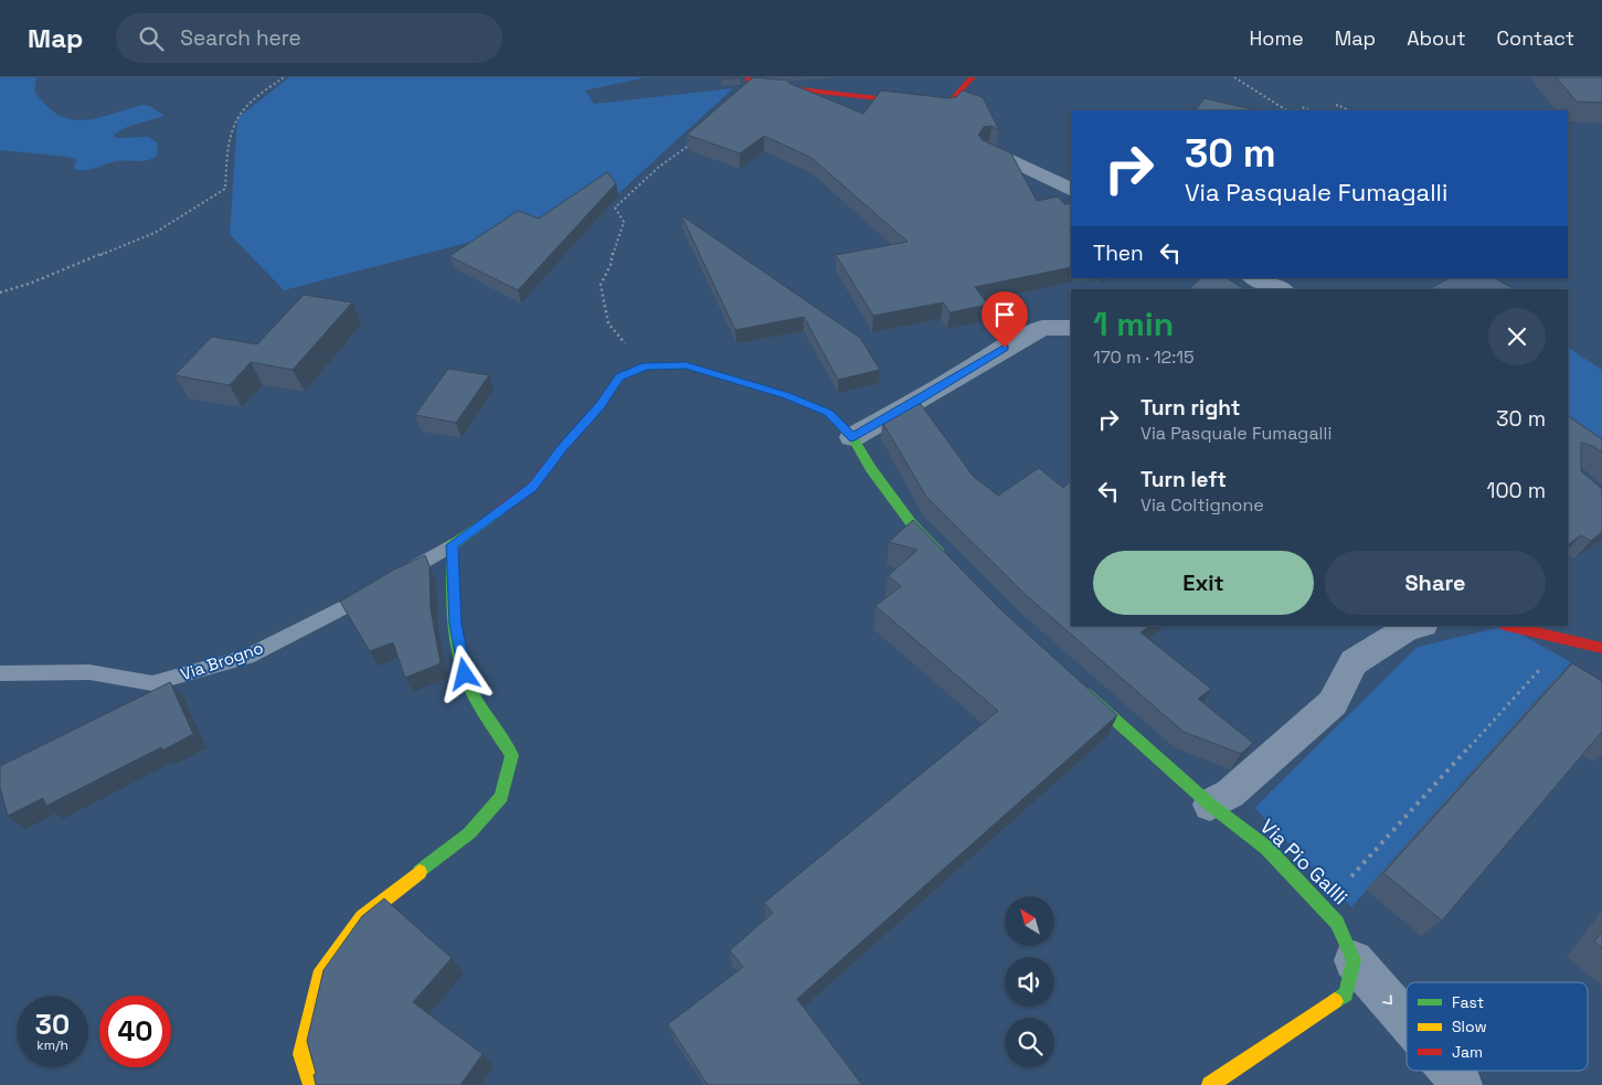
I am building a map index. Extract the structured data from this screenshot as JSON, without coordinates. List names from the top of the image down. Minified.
{"streets":{"street":["Via Pio Gallli"],"lane":["Via Brogno"]},"legend":["Fast","Slow","Jam"],"north":"top left","page":{"header":"Map","search":"Search here","nav":["Home","Map","About","Contact"],"turn":["30 m","Via Pasquale Fumagalli"],"then":"Then","heading":["1 min","170 m · 12:15"],"list":[{"name":"Turn right","note":"Via Pasquale Fumagalli","value":"30 m"},{"name":"Turn left","note":"Via Coltignone","value":"100 m"}],"buttons":["Exit","Share"],"speed":"30 km/h","limit":"40"}}
